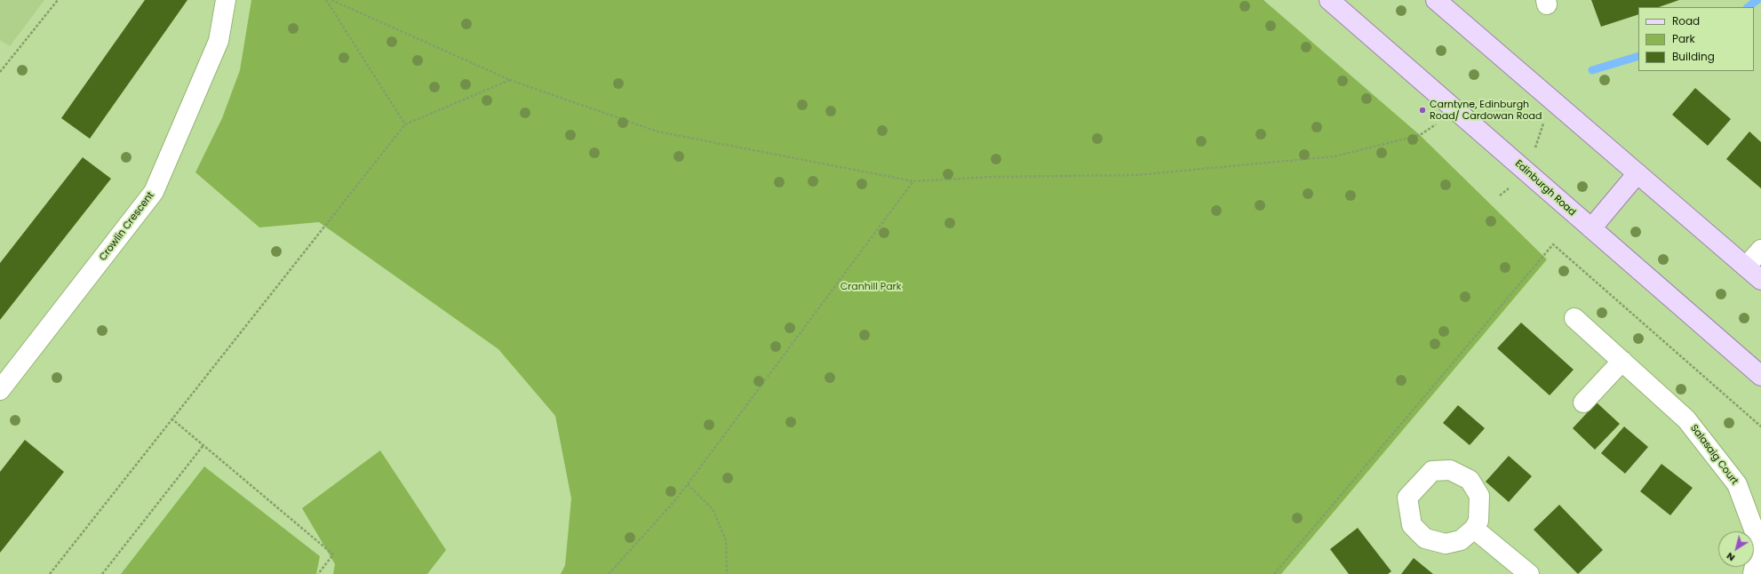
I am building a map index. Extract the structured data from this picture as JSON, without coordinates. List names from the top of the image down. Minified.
{"streets":{"main road":["Edinburgh Road"],"street":["Crowlin Crescent","Salasaig Court"]},"parks":["Cranhill Park"],"places":["Carntyne, Edinburgh Road/ Cardowan Road"],"legend":["Road","Park","Building"],"north":"bottom left"}
